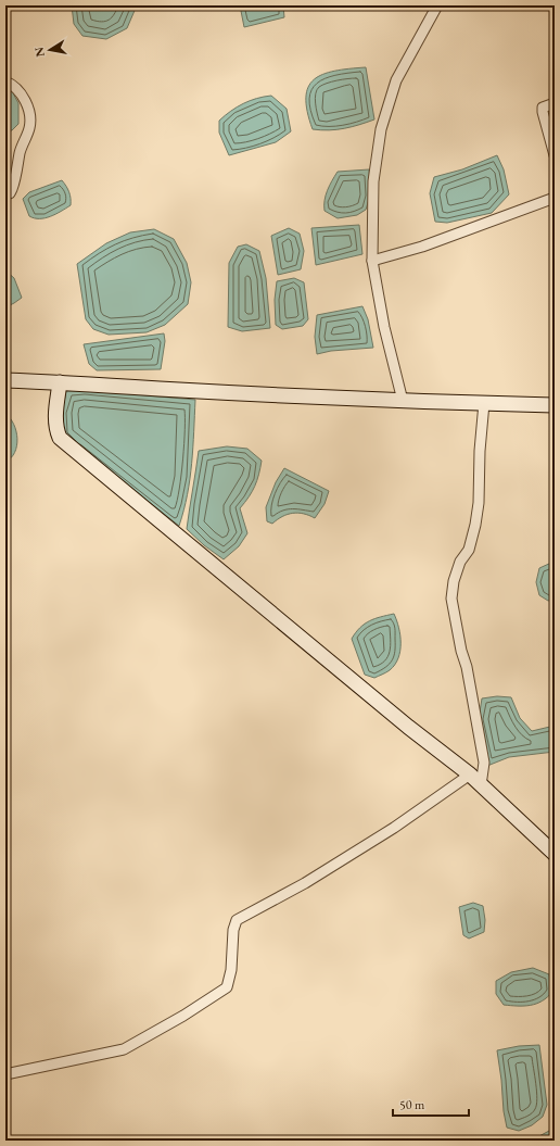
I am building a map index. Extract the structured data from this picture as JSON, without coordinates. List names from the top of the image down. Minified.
{"scale_bar":"50 m","north":"left"}
